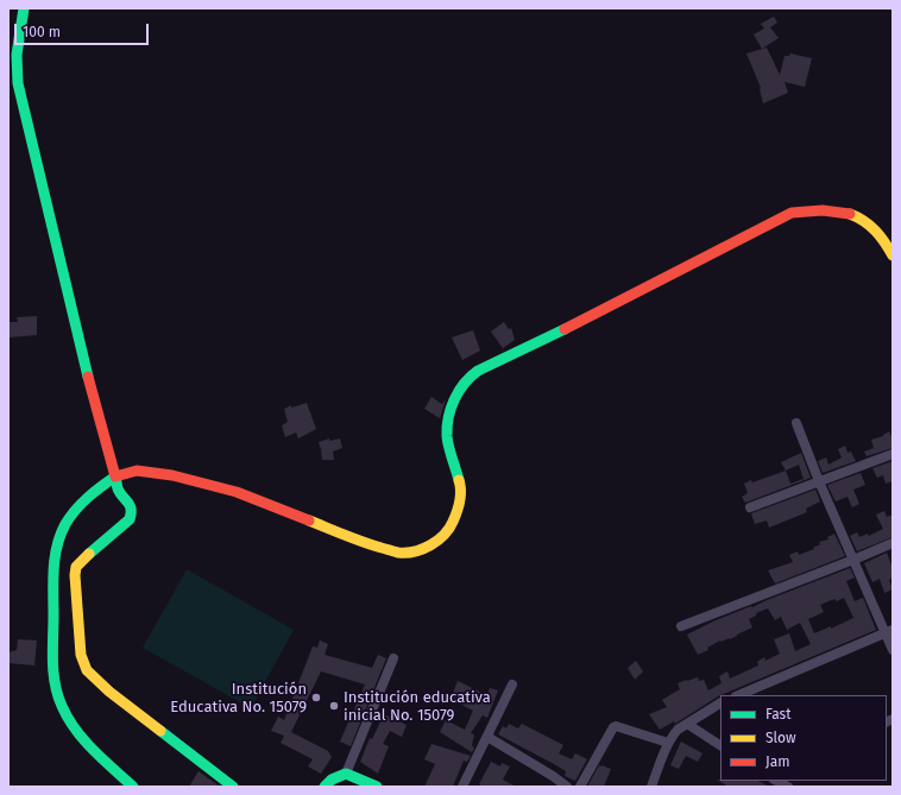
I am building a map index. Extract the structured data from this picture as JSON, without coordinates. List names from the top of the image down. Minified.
{"places":["Institución Educativa No. 15079","Institución educativa inicial No. 15079"],"legend":["Fast","Slow","Jam"],"scale_bar":"100 m"}
